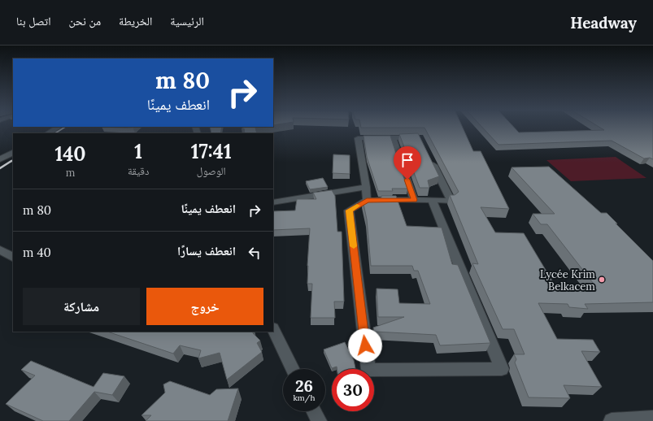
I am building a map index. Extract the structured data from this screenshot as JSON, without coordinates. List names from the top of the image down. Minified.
{"places":["Lycée Krim Belkacem"],"page":{"header":"Headway","nav":["الرئيسية","الخريطة","من نحن","اتصل بنا"],"turn":["80 m","انعطف يمينًا"],"eta":["17:41","الوصول","1","دقيقة","140","m"],"list":[{"name":"انعطف يمينًا","value":"80 m"},{"name":"انعطف يسارًا","value":"40 m"}],"buttons":["خروج","مشاركة"],"speed":"26 km/h","limit":"30"}}
